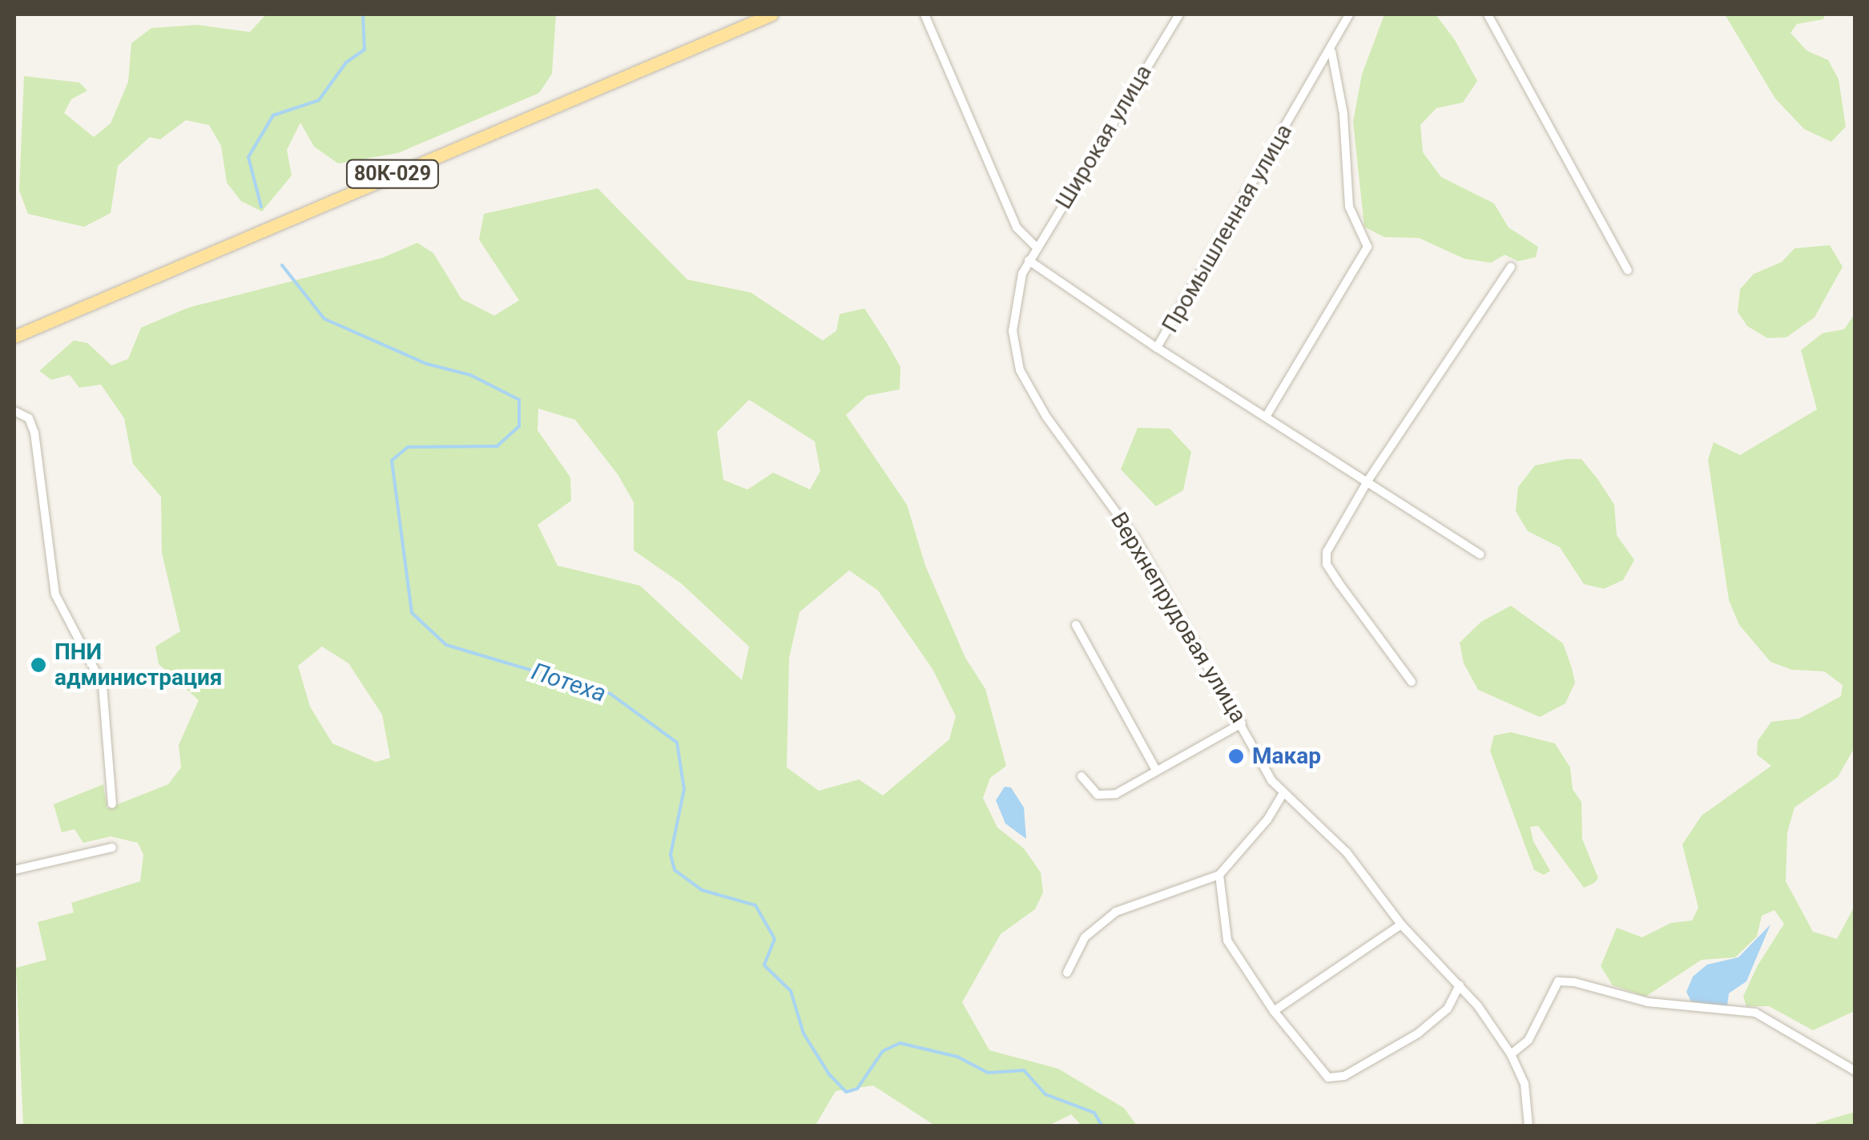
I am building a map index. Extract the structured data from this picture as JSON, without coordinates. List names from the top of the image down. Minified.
{"streets":{"main road":["80К-029"],"street":["Широкая улица","Промышленная улица","Верхнепрудовая улица"]},"crossings":[["Широкая улица","Промышленная улица"],["Широкая улица","Верхнепрудовая улица"],["Промышленная улица","Верхнепрудовая улица"]],"water":["Потеха"],"places":["ПНИ администрация","Макар"]}
